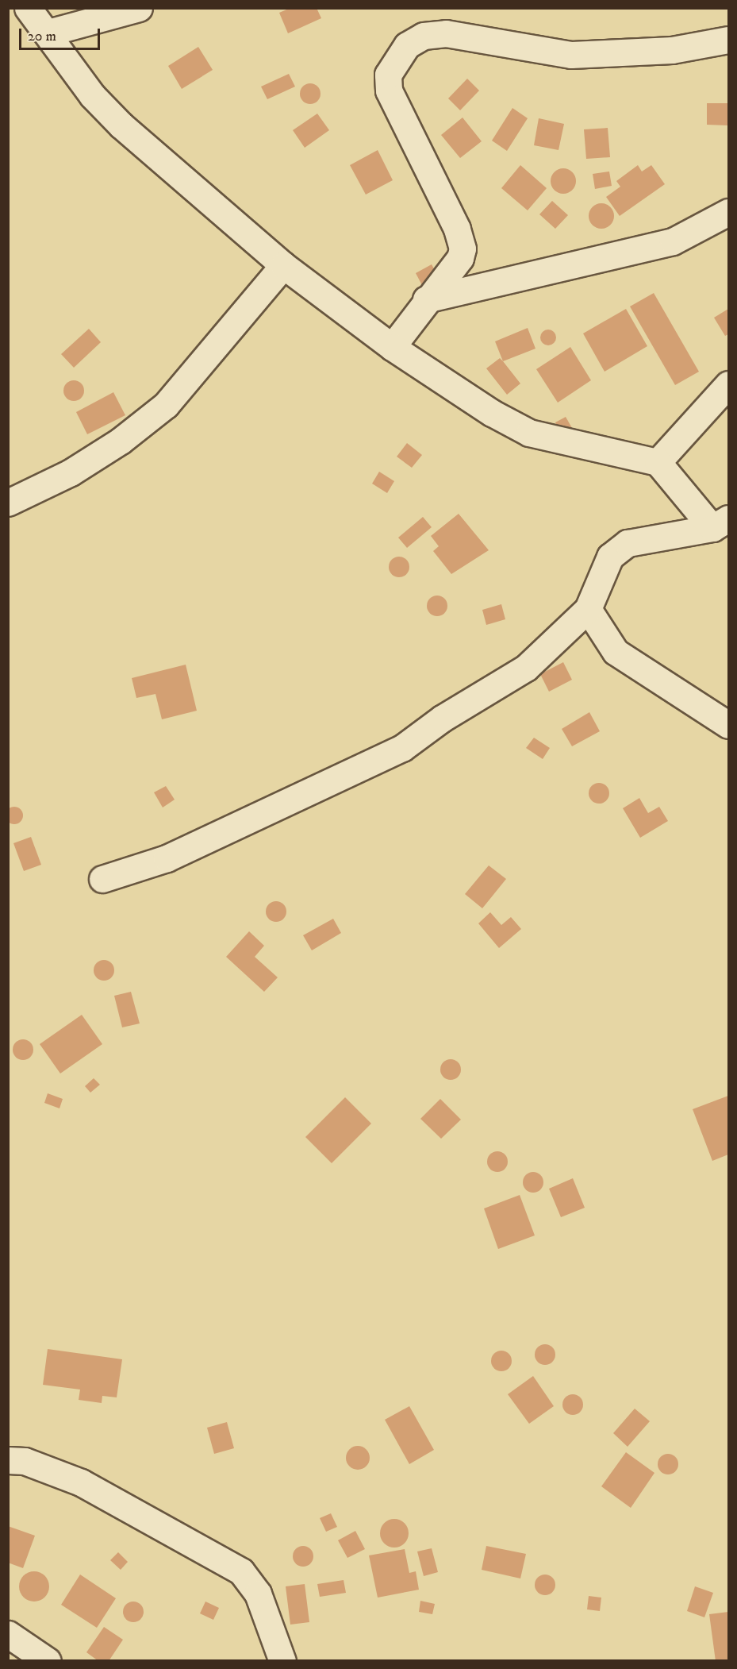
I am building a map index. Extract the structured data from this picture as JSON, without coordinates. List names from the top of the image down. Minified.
{"scale_bar":"20 m"}
